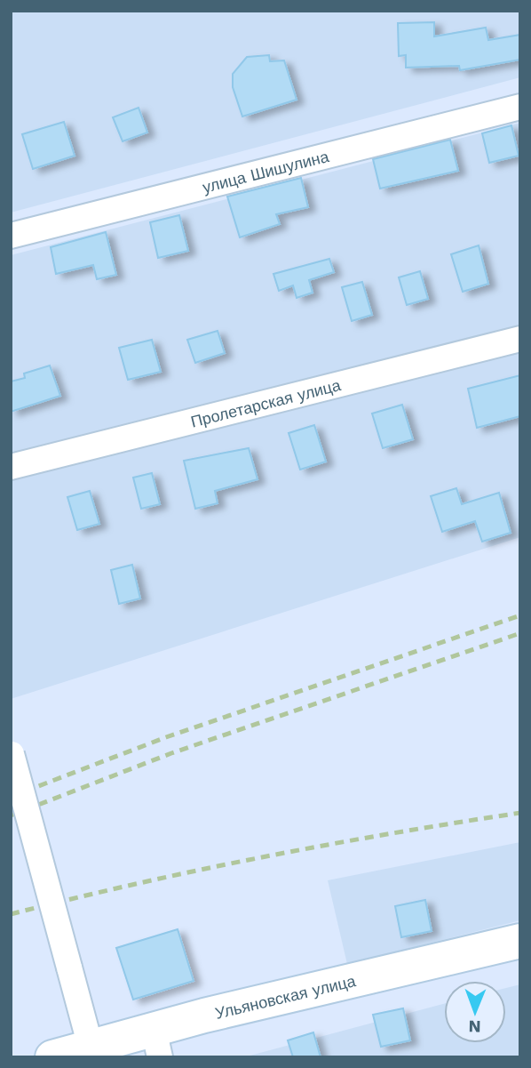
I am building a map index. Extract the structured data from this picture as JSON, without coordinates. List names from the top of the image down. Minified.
{"streets":{"main road":["Ульяновская улица"],"street":["улица Шишулина","Пролетарская улица"]},"north":"bottom"}
